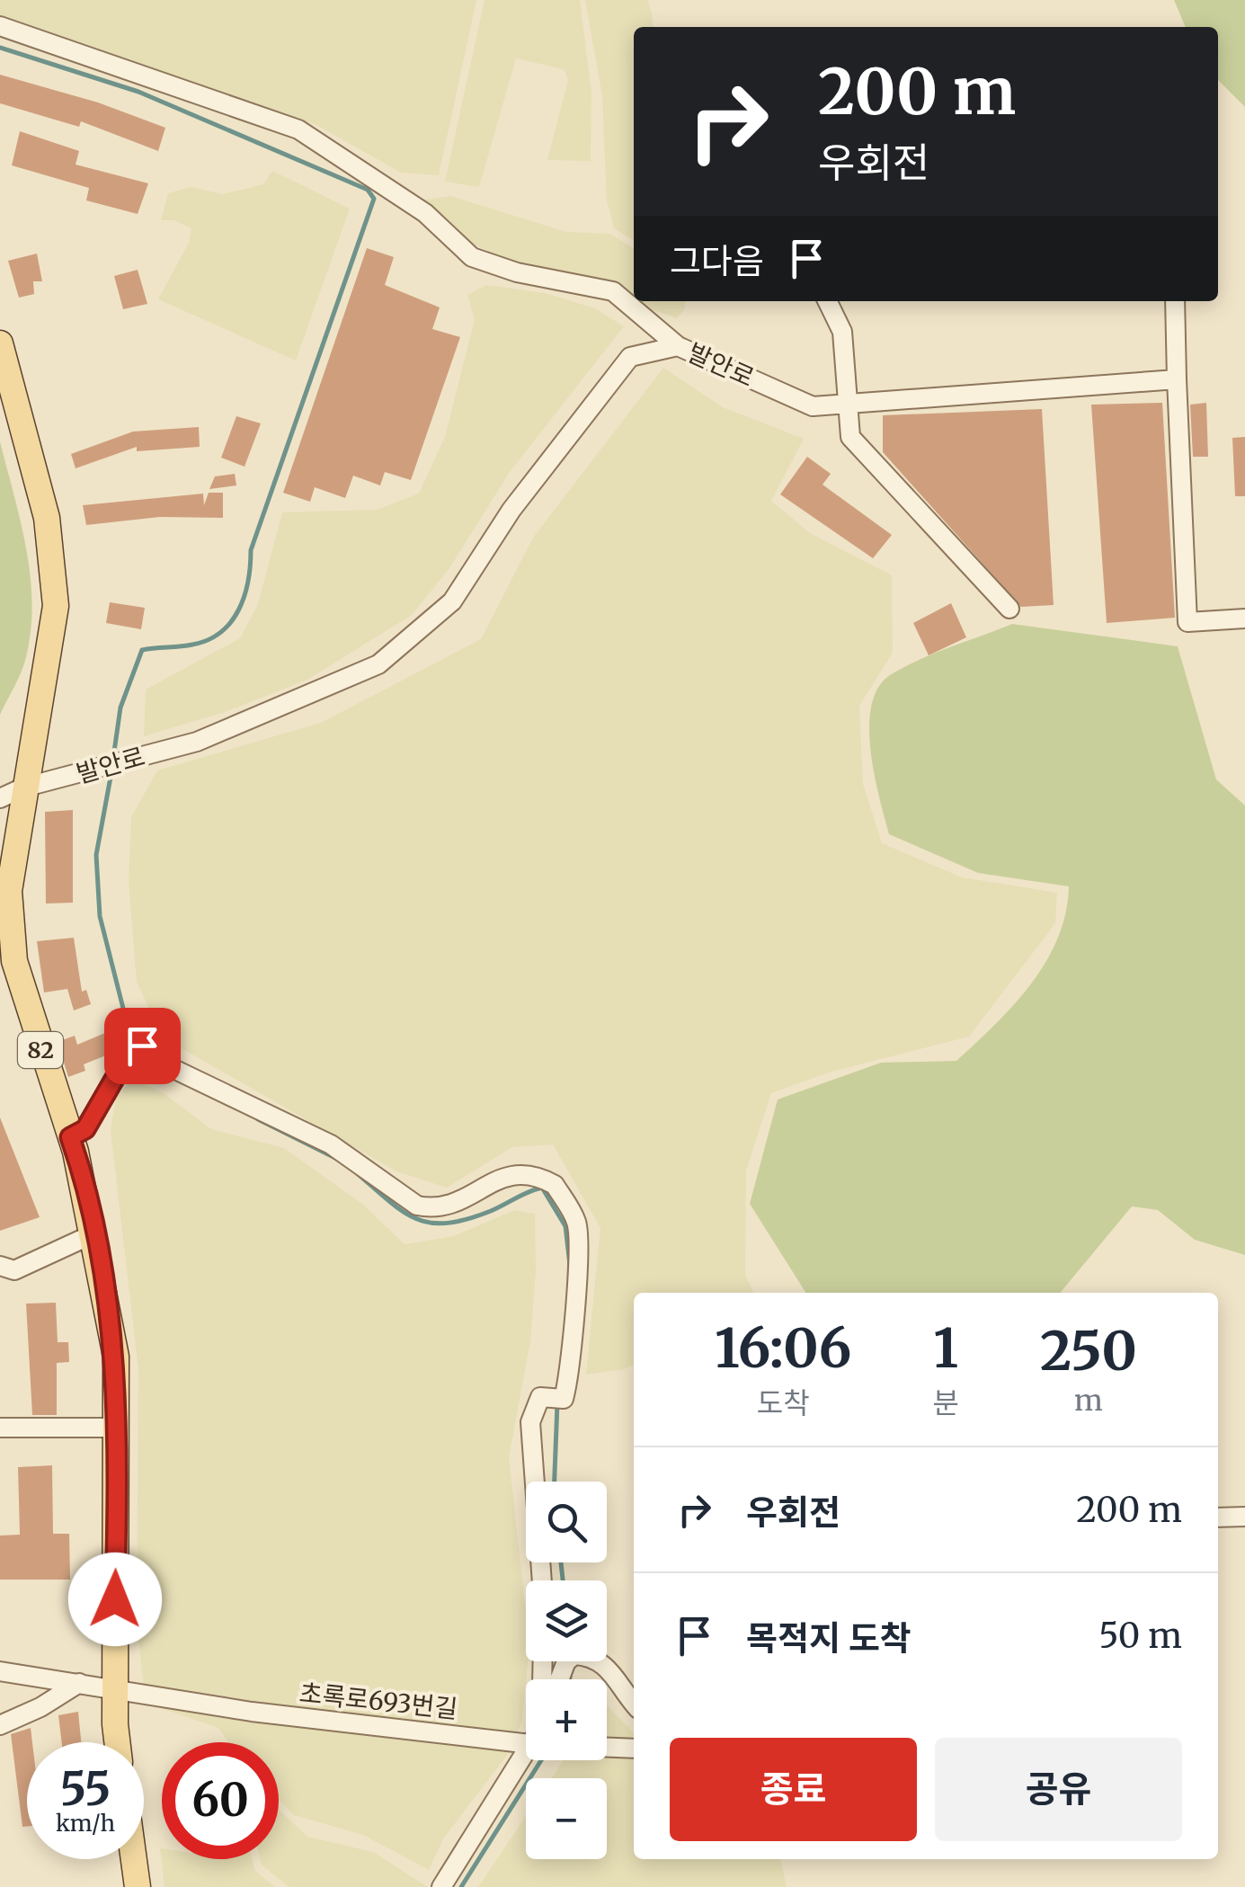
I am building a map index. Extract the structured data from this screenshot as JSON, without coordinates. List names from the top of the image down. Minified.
{"streets":{"main road":["82"],"street":["발안로","초록로693번길"]},"crossings":[["발안로","82"],["82","초록로693번길"]],"page":{"turn":["200 m","우회전"],"then":"그다음","eta":["16:06","도착","1","분","250","m"],"list":[{"name":"우회전","value":"200 m"},{"name":"목적지 도착","value":"50 m"}],"map_buttons":["+","−"],"buttons":["종료","공유"],"speed":"55 km/h","limit":"60"}}
